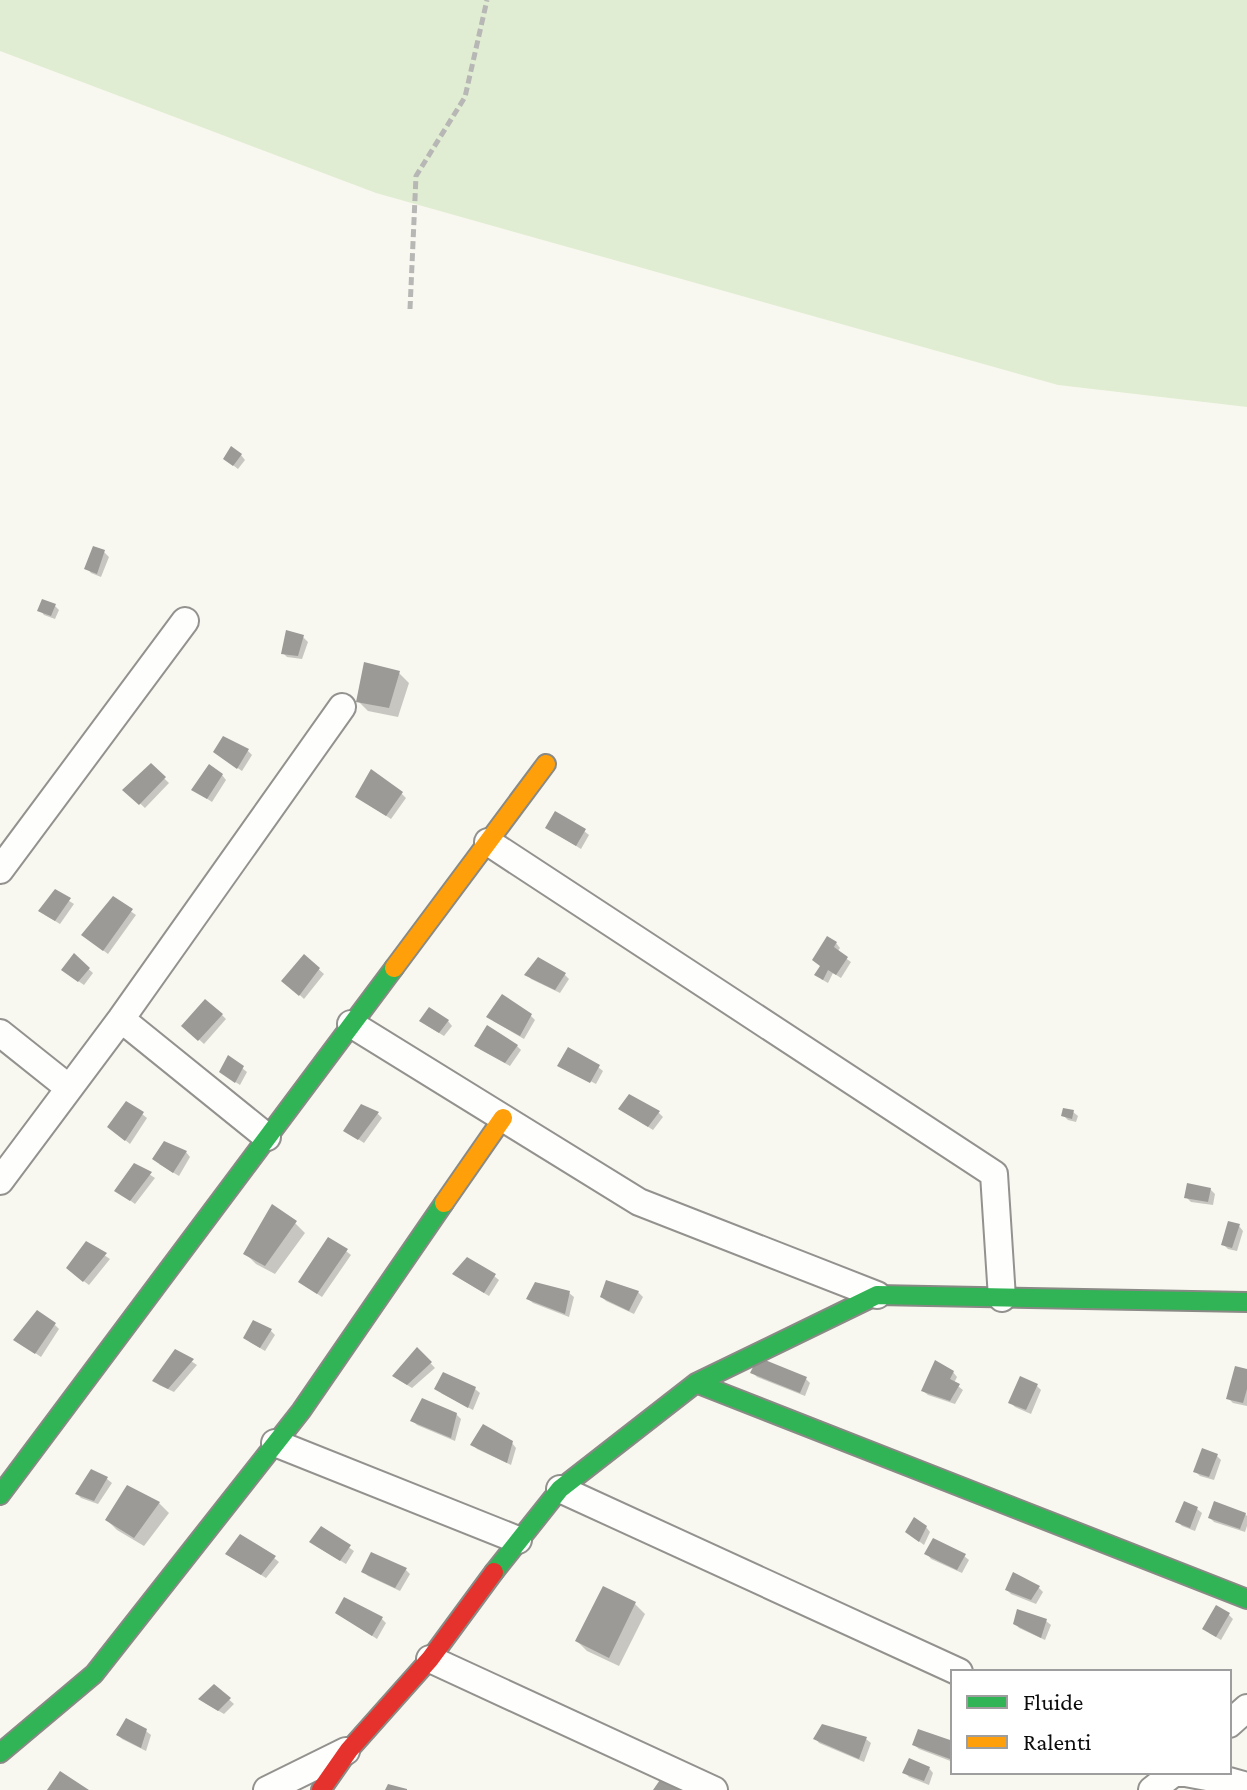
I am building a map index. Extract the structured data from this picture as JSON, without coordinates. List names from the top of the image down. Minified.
{"legend":["Fluide","Ralenti"]}
